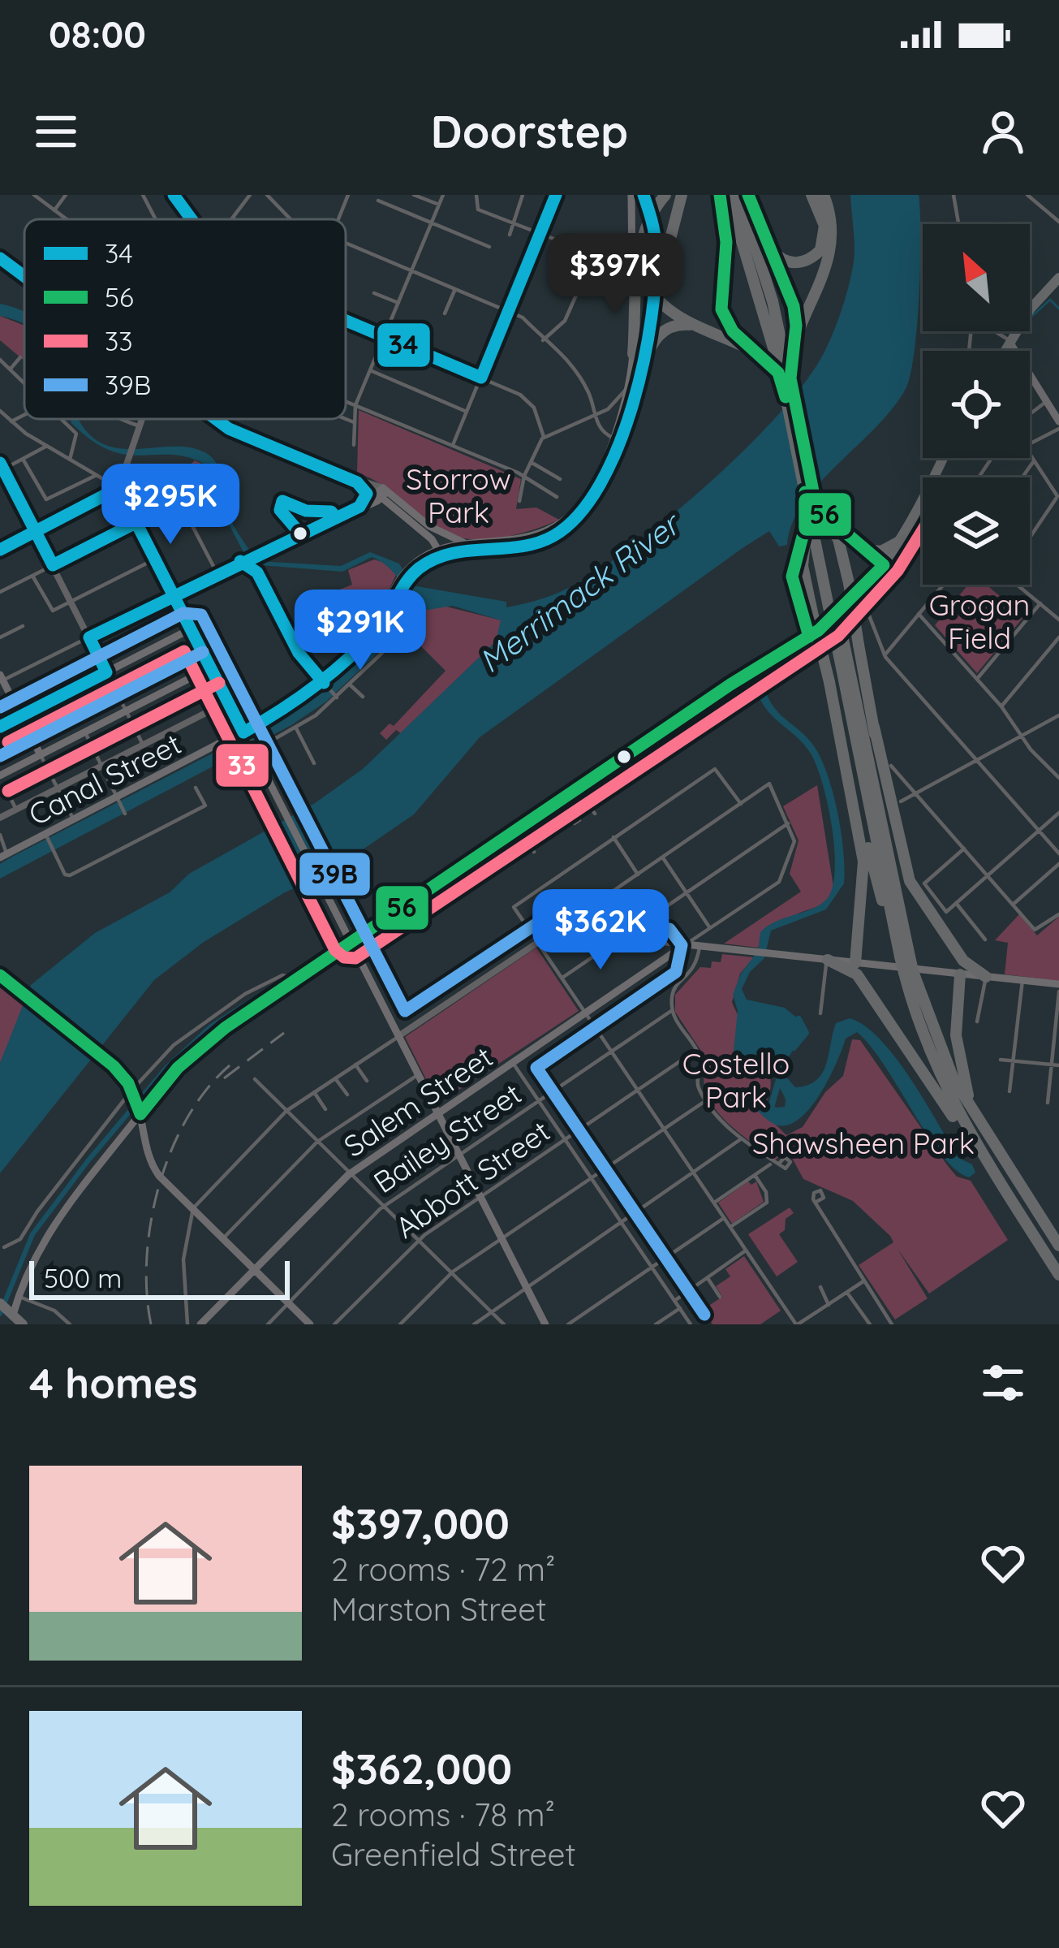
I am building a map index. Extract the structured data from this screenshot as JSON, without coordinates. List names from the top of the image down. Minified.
{"streets":{"main road":["Canal Street","Salem Street"],"street":["Bailey Street","Abbott Street"]},"water":["Merrimack River"],"parks":["Storrow Park","Grogan Field","Costello Park","Shawsheen Park"],"lines":["transit line 34","transit line 56","transit line 33","transit line 39B"],"legend":["34","56","33","39B"],"scale_bar":"500 m","north":"top left","page":{"status":"08:00","header":"Doorstep","price":["$397K","$295K","$291K","$362K"],"scale":"500 m","heading":"4 homes","list":[{"name":"$397,000","note":"2 rooms · 72 m² · Marston Street"},{"name":"$362,000","note":"2 rooms · 78 m² · Greenfield Street"}]}}
